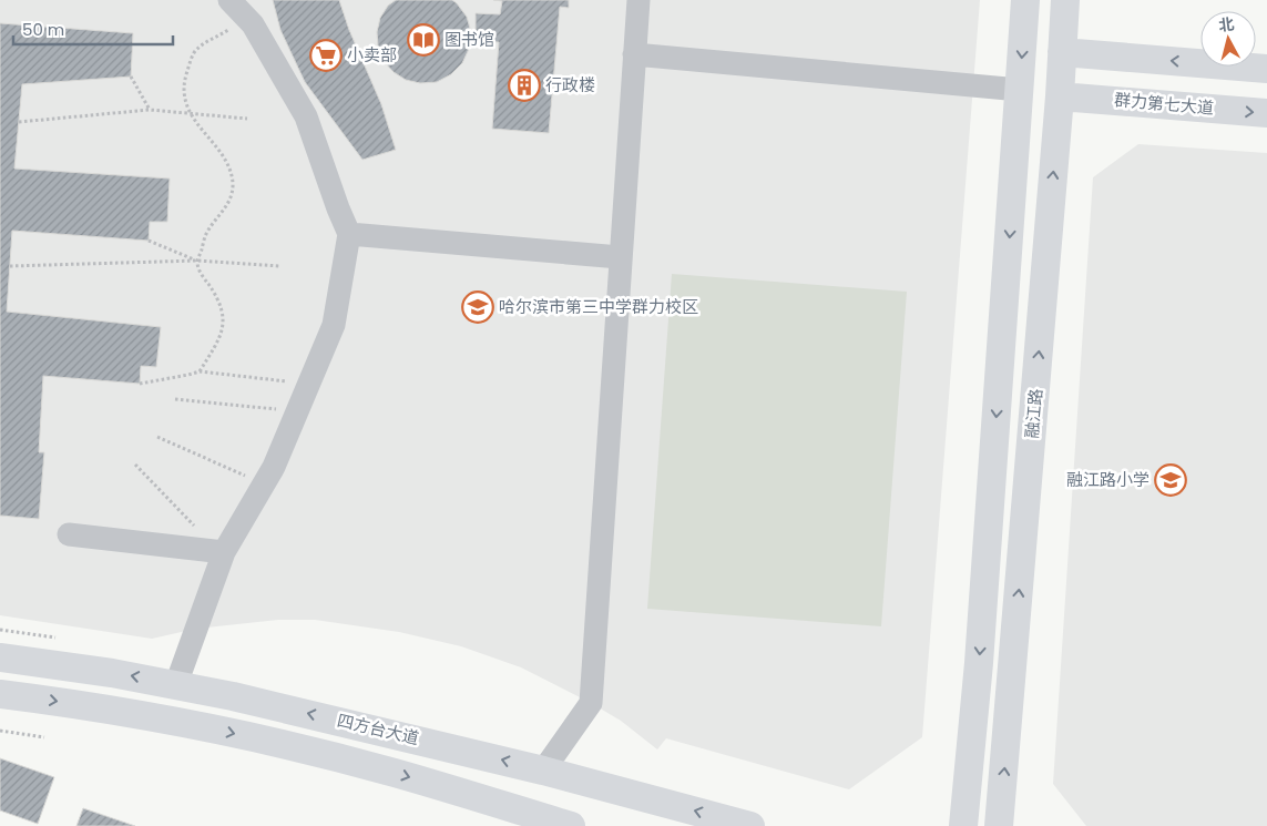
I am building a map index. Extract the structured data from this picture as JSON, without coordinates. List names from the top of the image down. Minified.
{"streets":{"main road":["群力第七大道","融江路","四方台大道"]},"crossings":[["群力第七大道","融江路"]],"places":{"library":["图书馆"],"supermarket":["小卖部"],"building":["行政楼"],"school or university":["哈尔滨市第三中学群力校区","融江路小学"]},"scale_bar":"50 m","north":"top"}
